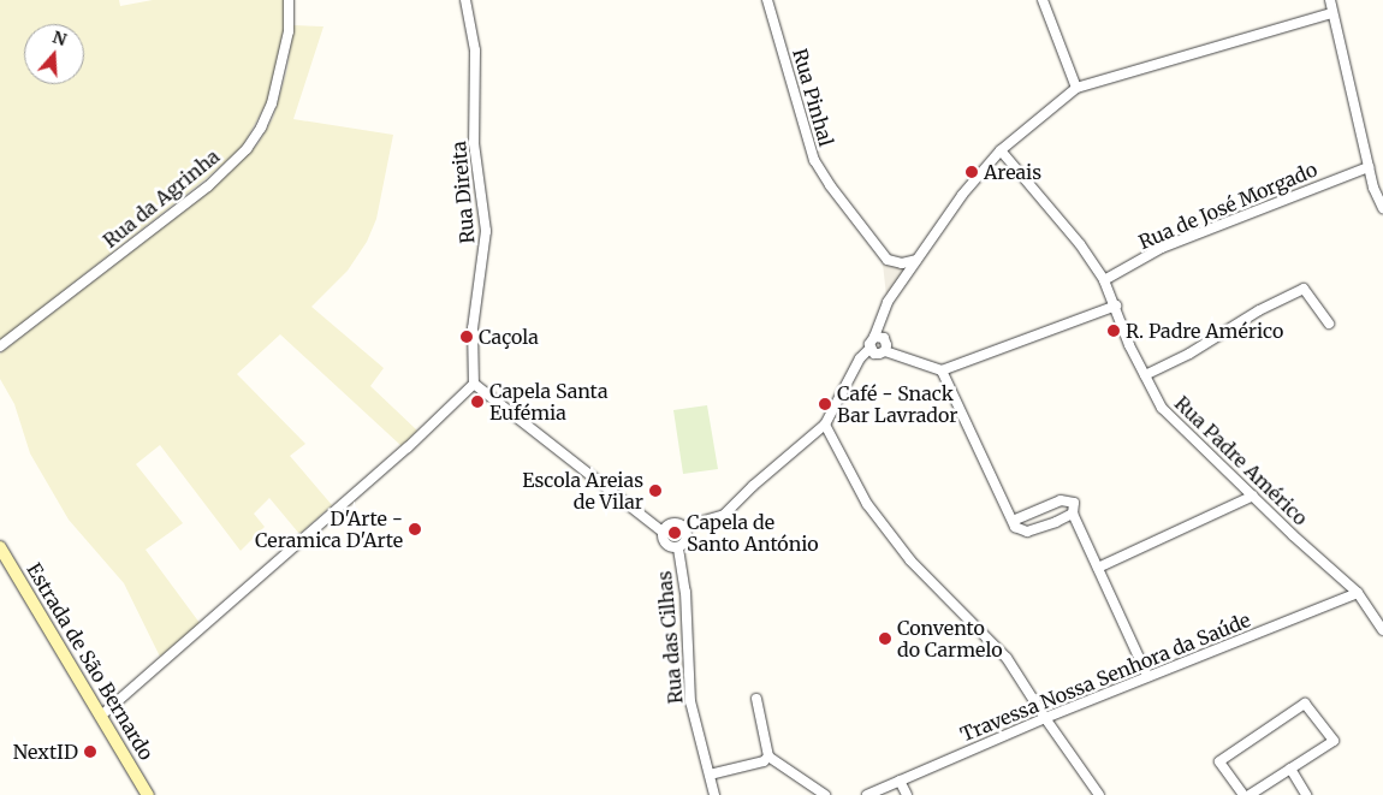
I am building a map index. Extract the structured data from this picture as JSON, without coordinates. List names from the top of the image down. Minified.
{"streets":{"main road":["Estrada de São Bernardo"],"street":["Rua Pinhal","Rua Direita","Rua da Agrinha","Rua de José Morgado","Rua Padre Américo","Rua das Cilhas","Travessa Nossa Senhora da Saúde"]},"crossings":[["Rua de José Morgado","Rua Padre Américo"],["Rua Padre Américo","Travessa Nossa Senhora da Saúde"]],"places":["Areais","R. Padre Américo","Caçola","Capela Santa Eufémia","Café - Snack Bar Lavrador","Escola Areias de Vilar","D'Arte - Ceramica D'Arte","Capela de Santo António","Convento do Carmelo","NextID"],"north":"top"}
